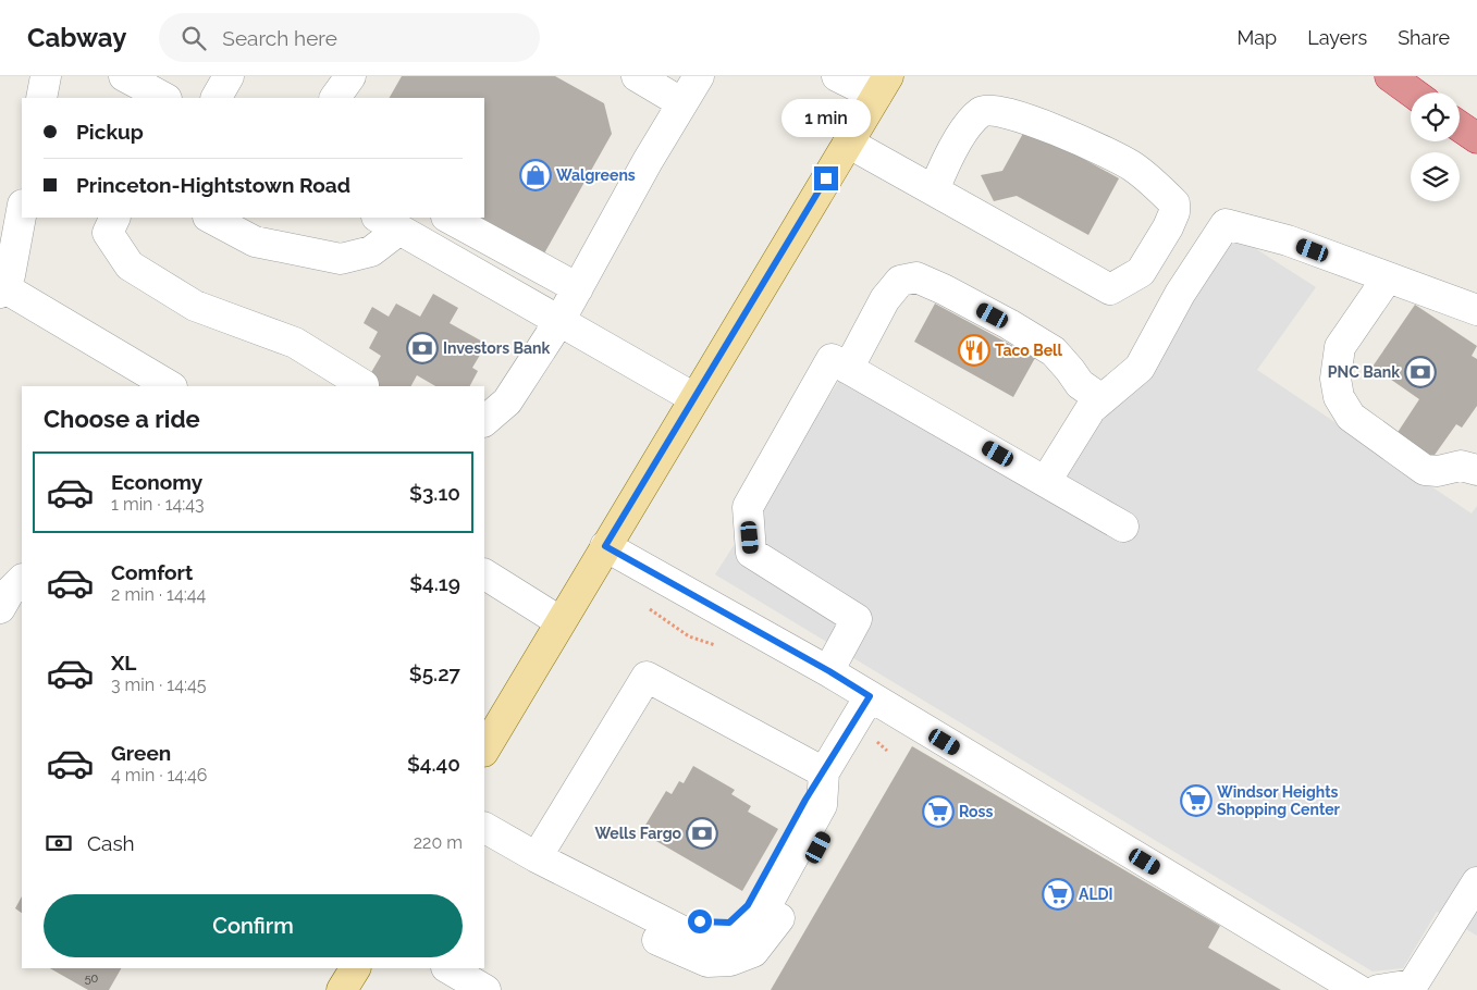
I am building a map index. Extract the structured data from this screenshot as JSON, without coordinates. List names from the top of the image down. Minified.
{"places":{"shop":["Walgreens"],"bank":["Investors Bank","PNC Bank","Wells Fargo"],"restaurant":["Taco Bell"],"supermarket":["Windsor Heights Shopping Center","Ross","ALDI"]},"house_numbers":["50"],"page":{"header":"Cabway","search":"Search here","nav":["Map","Layers","Share"],"banner":["Pickup","Princeton-Hightstown Road"],"bubble":"1 min","heading":"Choose a ride","list":[{"name":"Economy","note":"1 min · 14:43","value":"$3.10"},{"name":"Comfort","note":"2 min · 14:44","value":"$4.19"},{"name":"XL","note":"3 min · 14:45","value":"$5.27"},{"name":"Green","note":"4 min · 14:46","value":"$4.40"}],"pay":["Cash","220 m"],"buttons":"Confirm"}}
